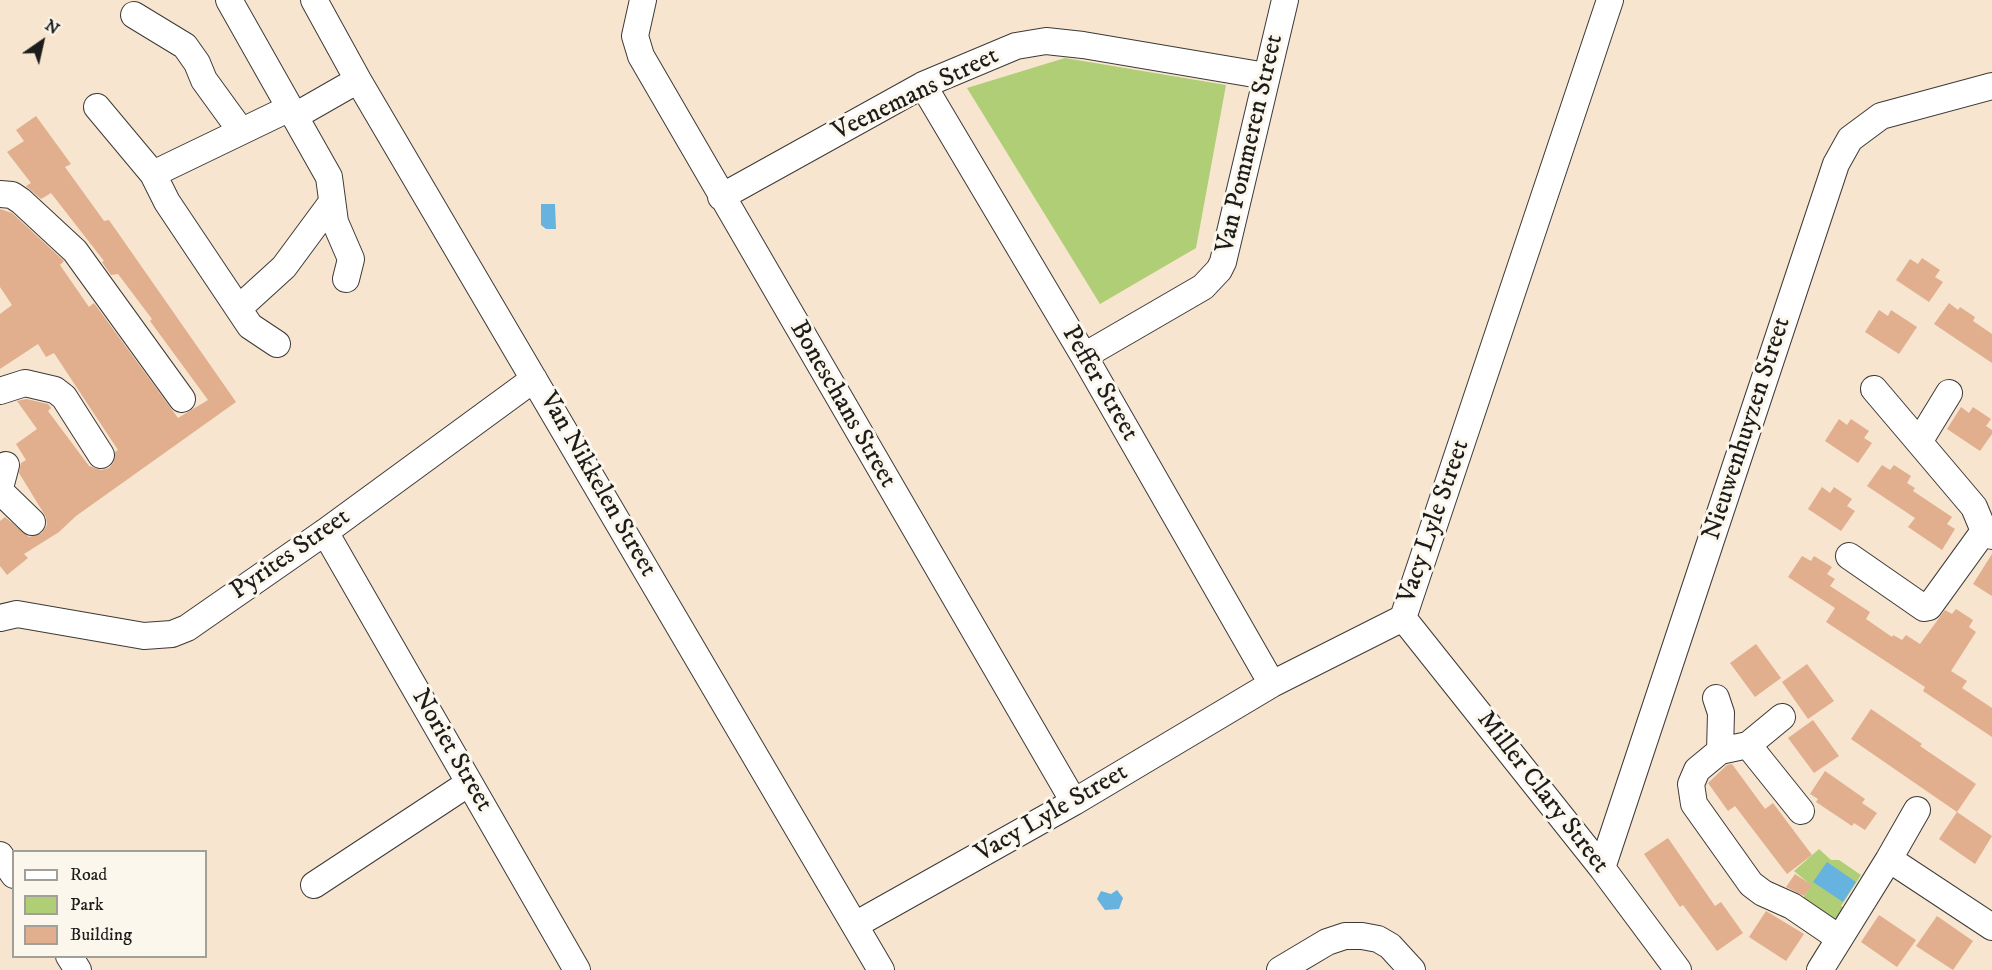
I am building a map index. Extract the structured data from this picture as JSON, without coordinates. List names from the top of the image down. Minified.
{"streets":{"street":["Veenemans Street","Van Pommeren Street","Peffer Street","Boneschans Street","Nieuwenhuyzen Street","Van Nikkelen Street","Vacy Lyle Street","Pyrites Street","Noriet Street","Miller Clary Street"]},"crossings":[["Veenemans Street","Van Pommeren Street"],["Veenemans Street","Peffer Street"],["Veenemans Street","Boneschans Street"],["Van Pommeren Street","Peffer Street"],["Peffer Street","Vacy Lyle Street"],["Boneschans Street","Vacy Lyle Street"],["Nieuwenhuyzen Street","Miller Clary Street"],["Van Nikkelen Street","Vacy Lyle Street"],["Van Nikkelen Street","Pyrites Street"],["Vacy Lyle Street","Miller Clary Street"],["Pyrites Street","Noriet Street"]],"legend":["Road","Park","Building"],"north":"top right"}
